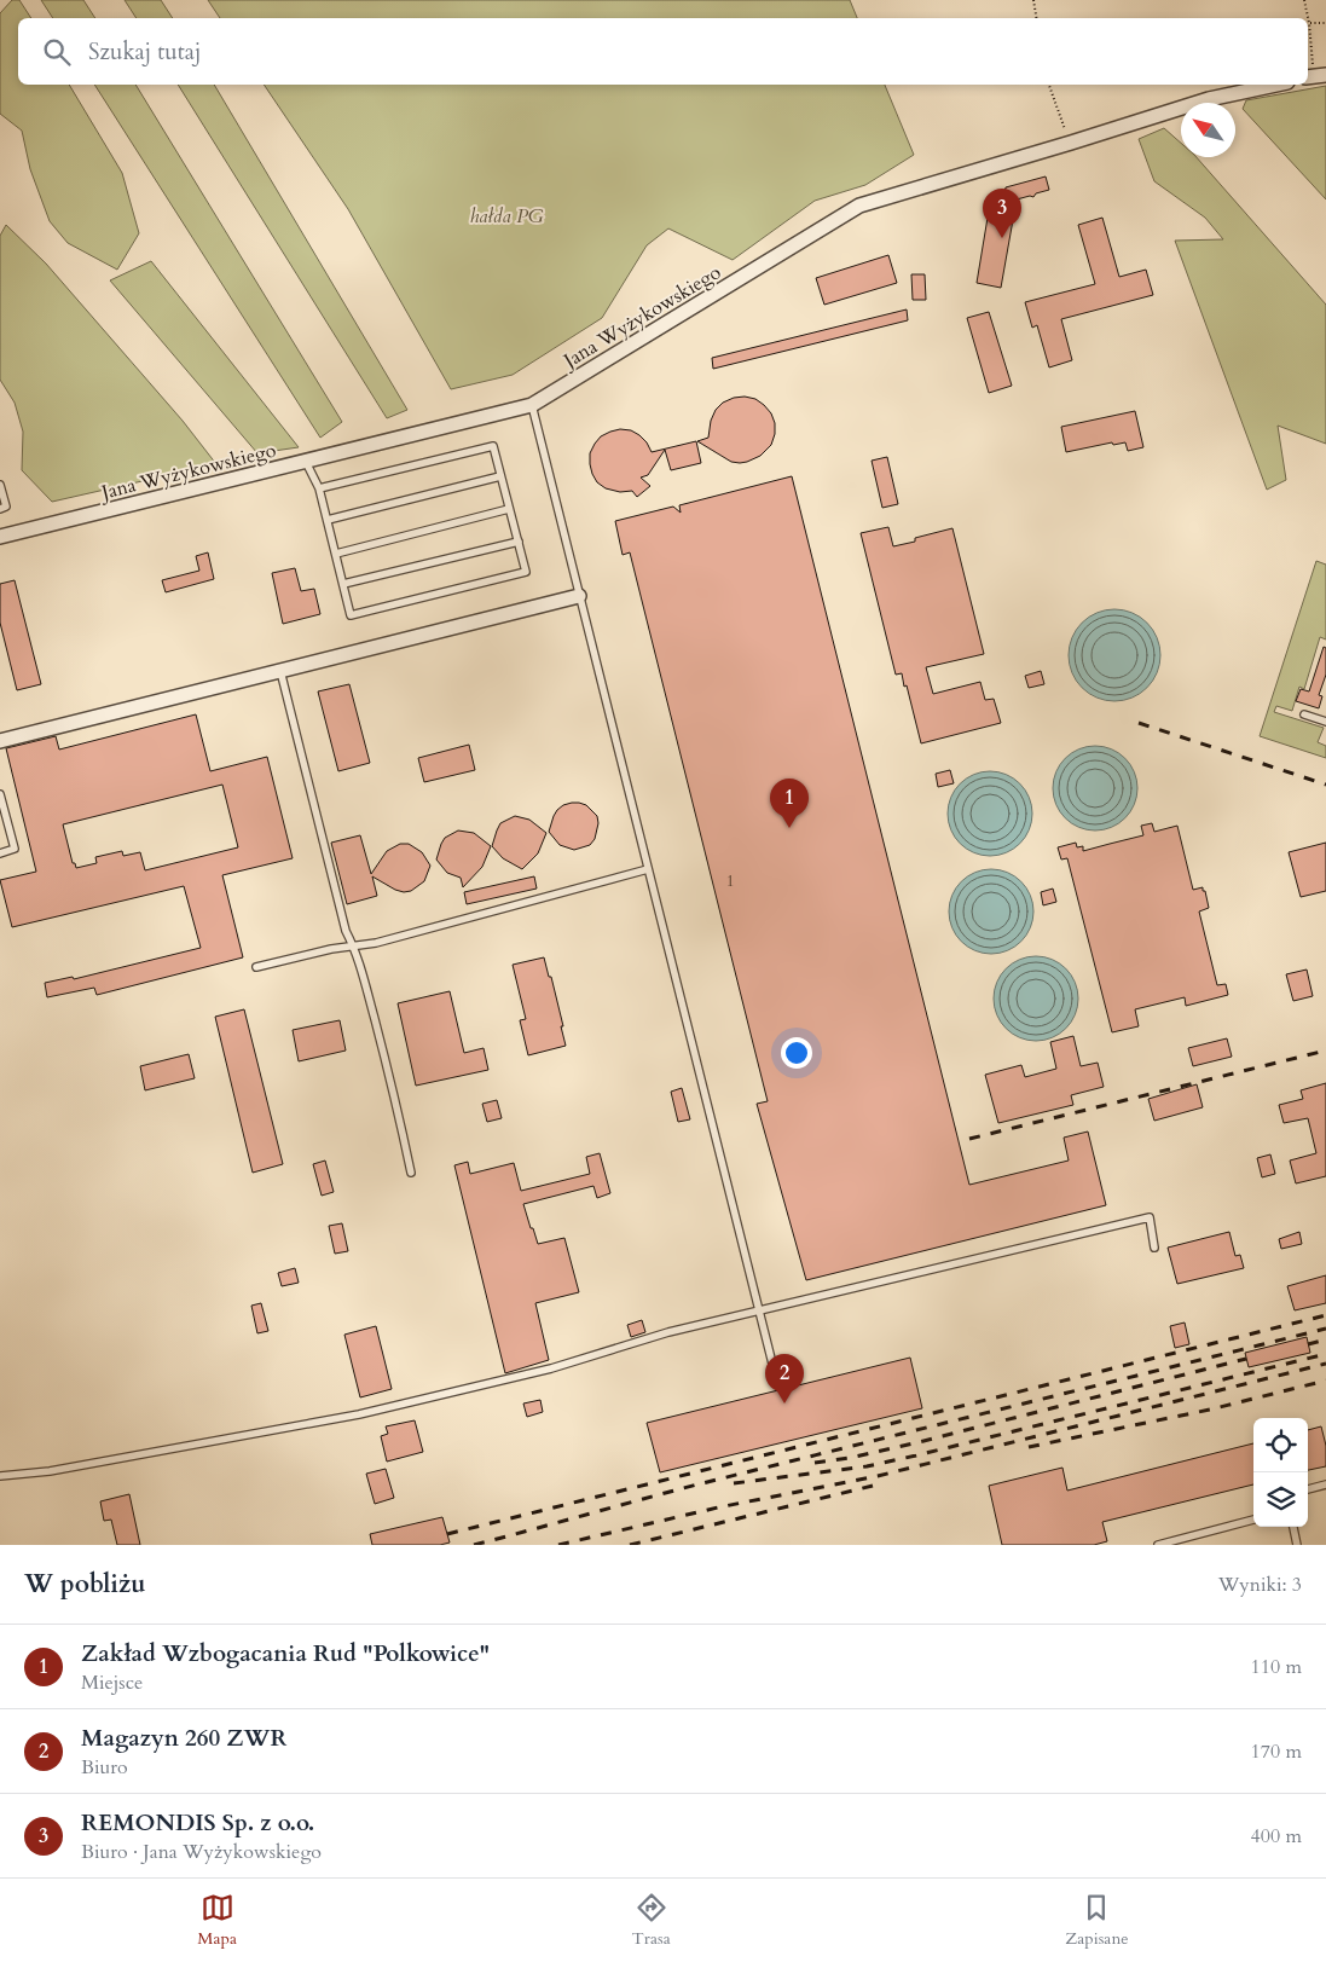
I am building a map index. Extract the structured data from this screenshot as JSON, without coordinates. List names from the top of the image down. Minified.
{"streets":{"street":["Jana Wyżykowskiego"]},"parks":["hałda PG"],"house_numbers":["1"],"north":"top left","page":{"search":"Szukaj tutaj","pins":["3","1","2"],"heading":["W pobliżu","Wyniki: 3"],"list":[{"mark":"1","name":"Zakład Wzbogacania Rud \"Polkowice\"","note":"Miejsce","value":"110 m"},{"mark":"2","name":"Magazyn 260 ZWR","note":"Biuro","value":"170 m"},{"mark":"3","name":"REMONDIS Sp. z o.o.","note":"Biuro · Jana Wyżykowskiego","value":"400 m"}],"nav":["Mapa","Trasa","Zapisane"]}}
